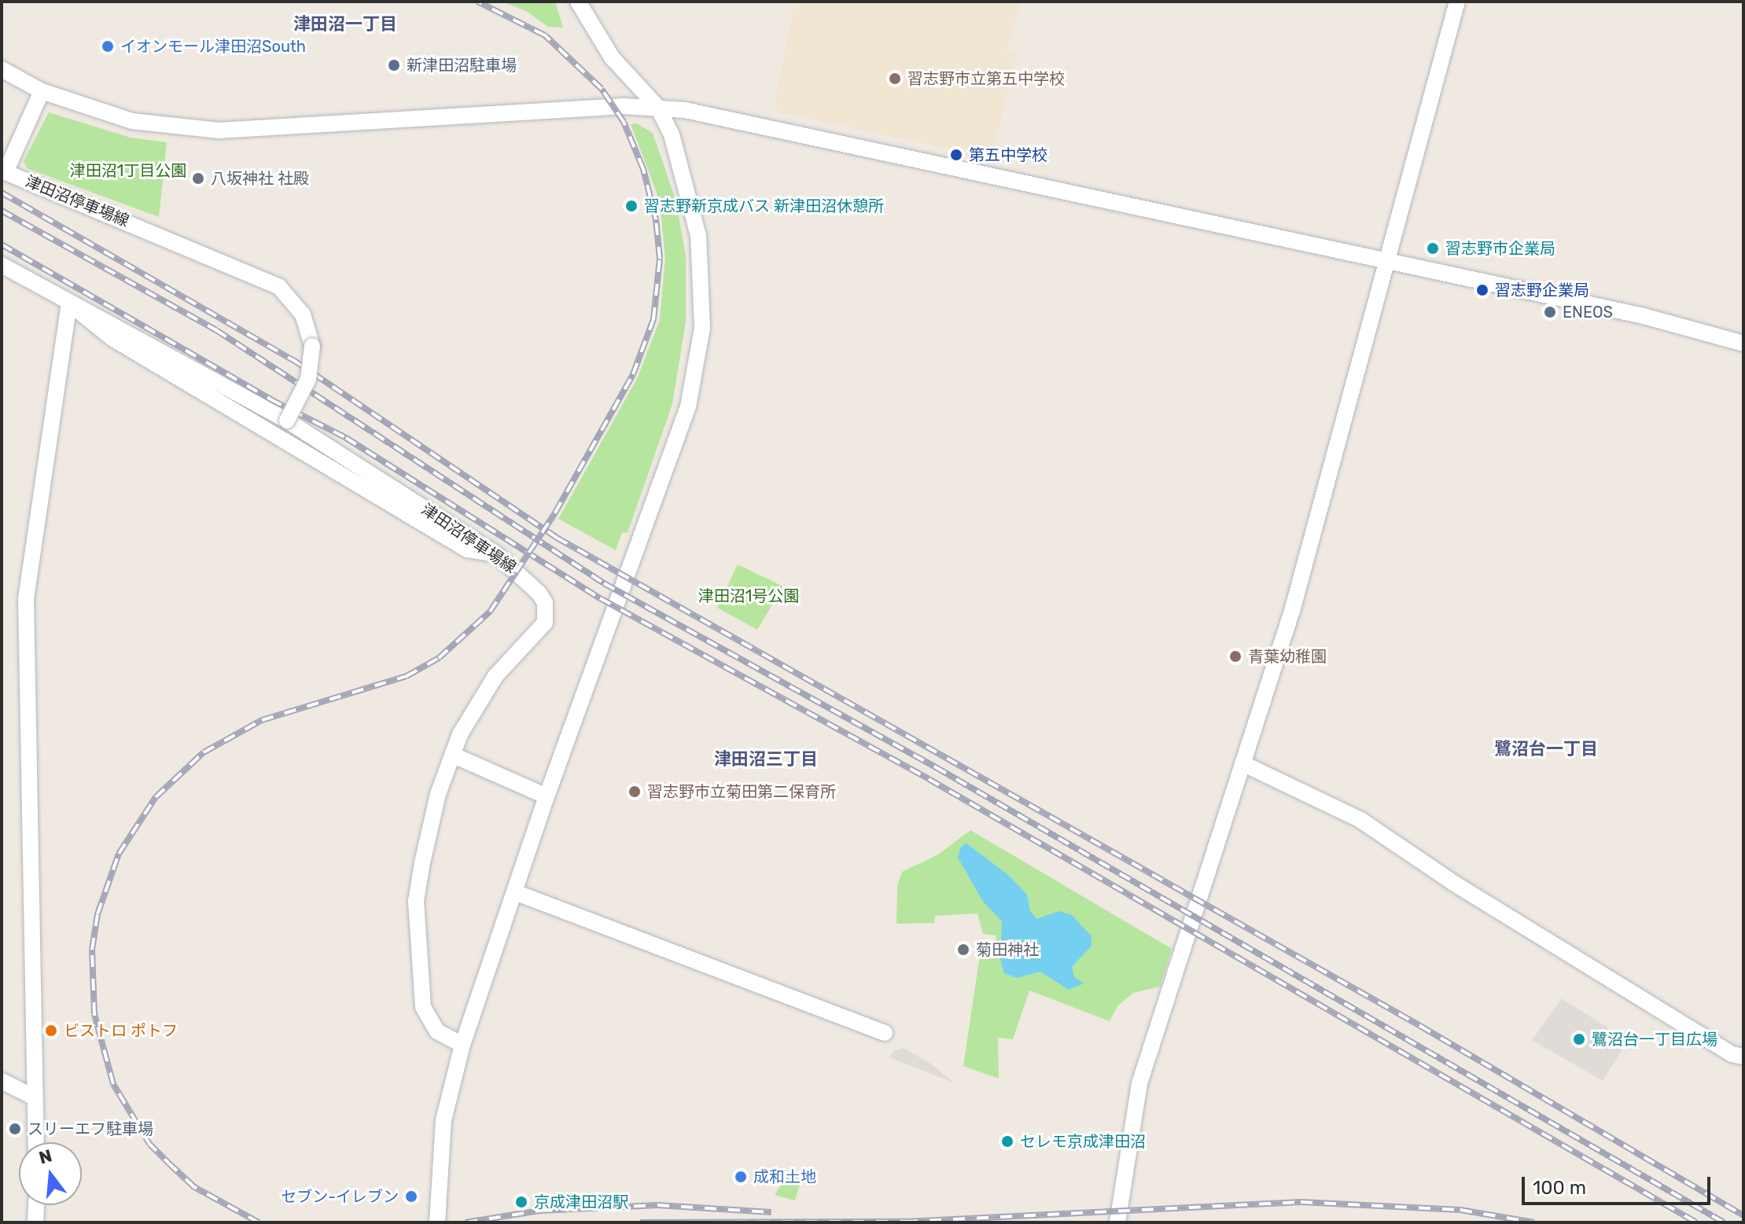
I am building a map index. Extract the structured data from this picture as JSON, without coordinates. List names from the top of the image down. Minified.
{"streets":{"street":["津田沼停車場線"]},"districts":["津田沼一丁目","鷺沼台一丁目","津田沼三丁目"],"parks":["津田沼1丁目公園","津田沼1号公園"],"places":["イオンモール津田沼South","新津田沼駐車場","習志野市立第五中学校","第五中学校","八坂神社 社殿","習志野新京成バス 新津田沼休憩所","習志野市企業局","習志野企業局","ENEOS","青葉幼稚園","習志野市立菊田第二保育所","菊田神社","ビストロ ポトフ","鷺沼台一丁目広場","スリーエフ駐車場","セレモ京成津田沼","成和土地","セブン-イレブン","京成津田沼駅"],"scale_bar":"100 m","north":"top"}
